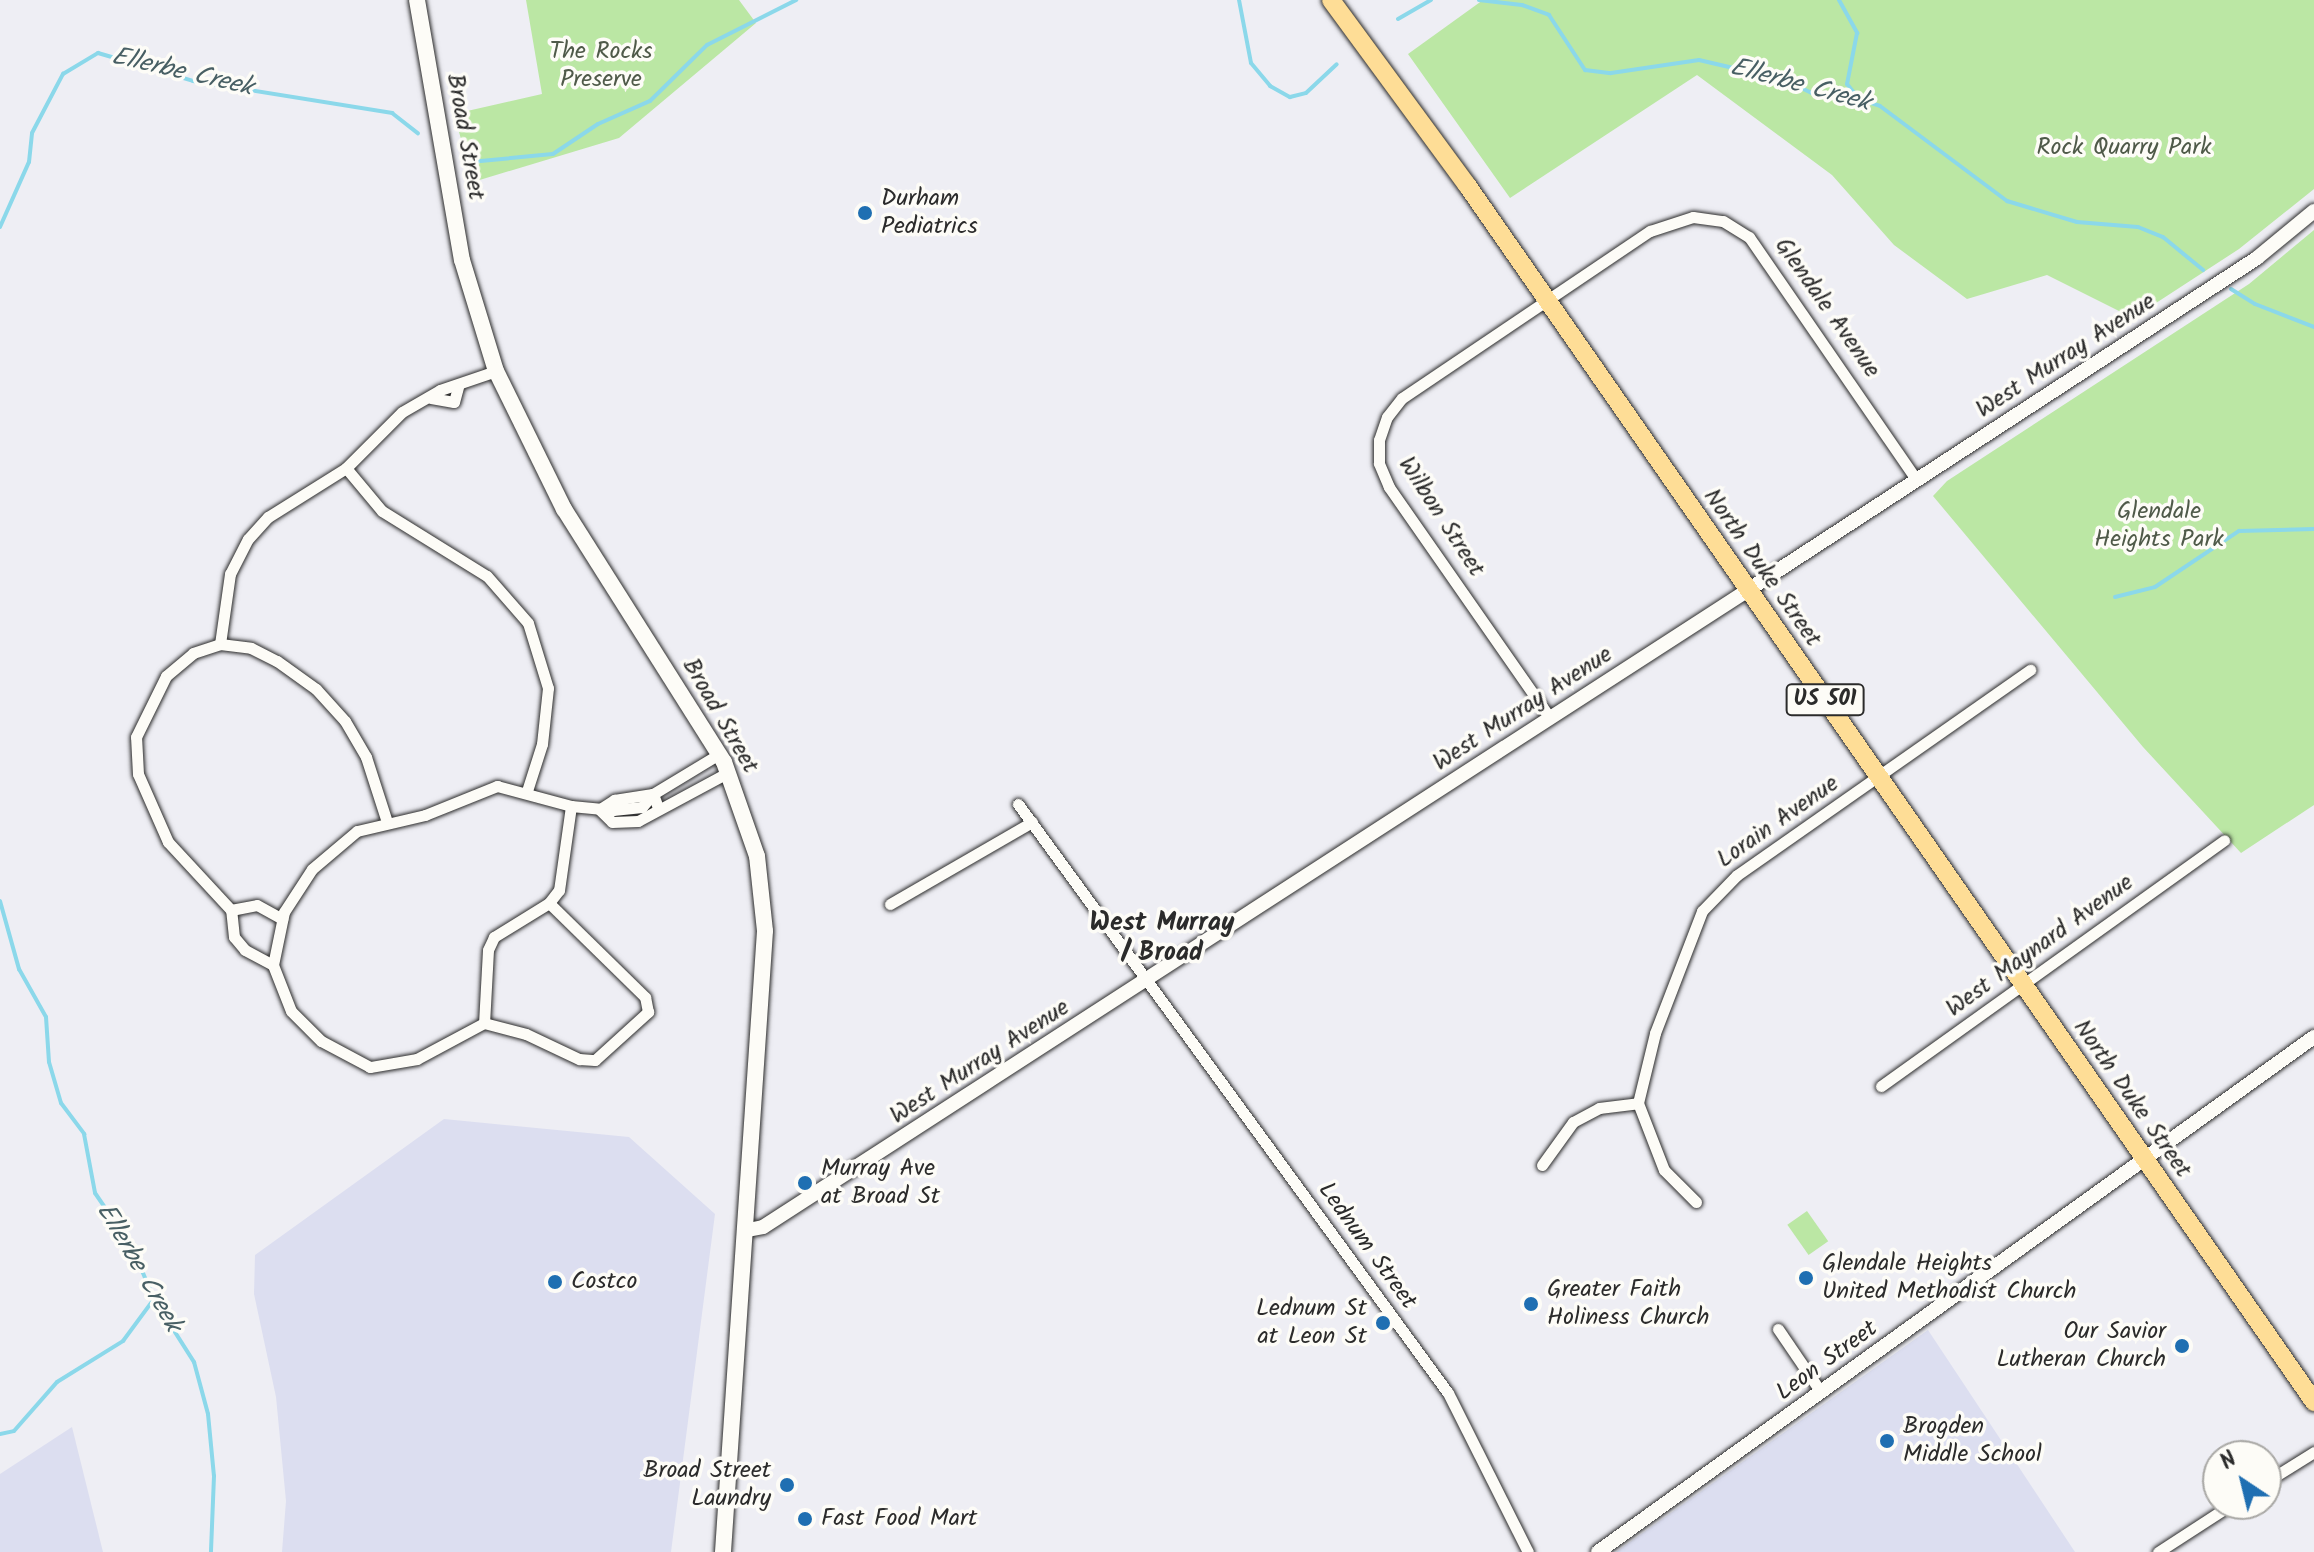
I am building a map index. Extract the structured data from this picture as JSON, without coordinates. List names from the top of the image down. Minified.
{"streets":{"highway":["North Duke Street","US 501"],"main road":["Broad Street"],"street":["Glendale Avenue","West Murray Avenue","Wilbon Street","Lorain Avenue","West Maynard Avenue","Lednum Street","Leon Street"]},"crossings":[["Broad Street","West Murray Avenue"],["Glendale Avenue","West Murray Avenue"],["Glendale Avenue","Wilbon Street"],["Glendale Avenue","North Duke Street"],["West Murray Avenue","Wilbon Street"],["West Murray Avenue","North Duke Street"],["West Murray Avenue","Lednum Street"],["Wilbon Street","North Duke Street"],["North Duke Street","Lorain Avenue"],["North Duke Street","West Maynard Avenue"],["North Duke Street","Leon Street"]],"districts":["West Murray / Broad"],"water":["Ellerbe Creek"],"parks":["The Rocks Preserve","Rock Quarry Park","Glendale Heights Park"],"places":["Durham Pediatrics","Murray Ave at Broad St","Glendale Heights United Methodist Church","Costco","Greater Faith Holiness Church","Lednum St at Leon St","Our Savior Lutheran Church","Brogden Middle School","Broad Street Laundry","Fast Food Mart"],"north":"top left"}
